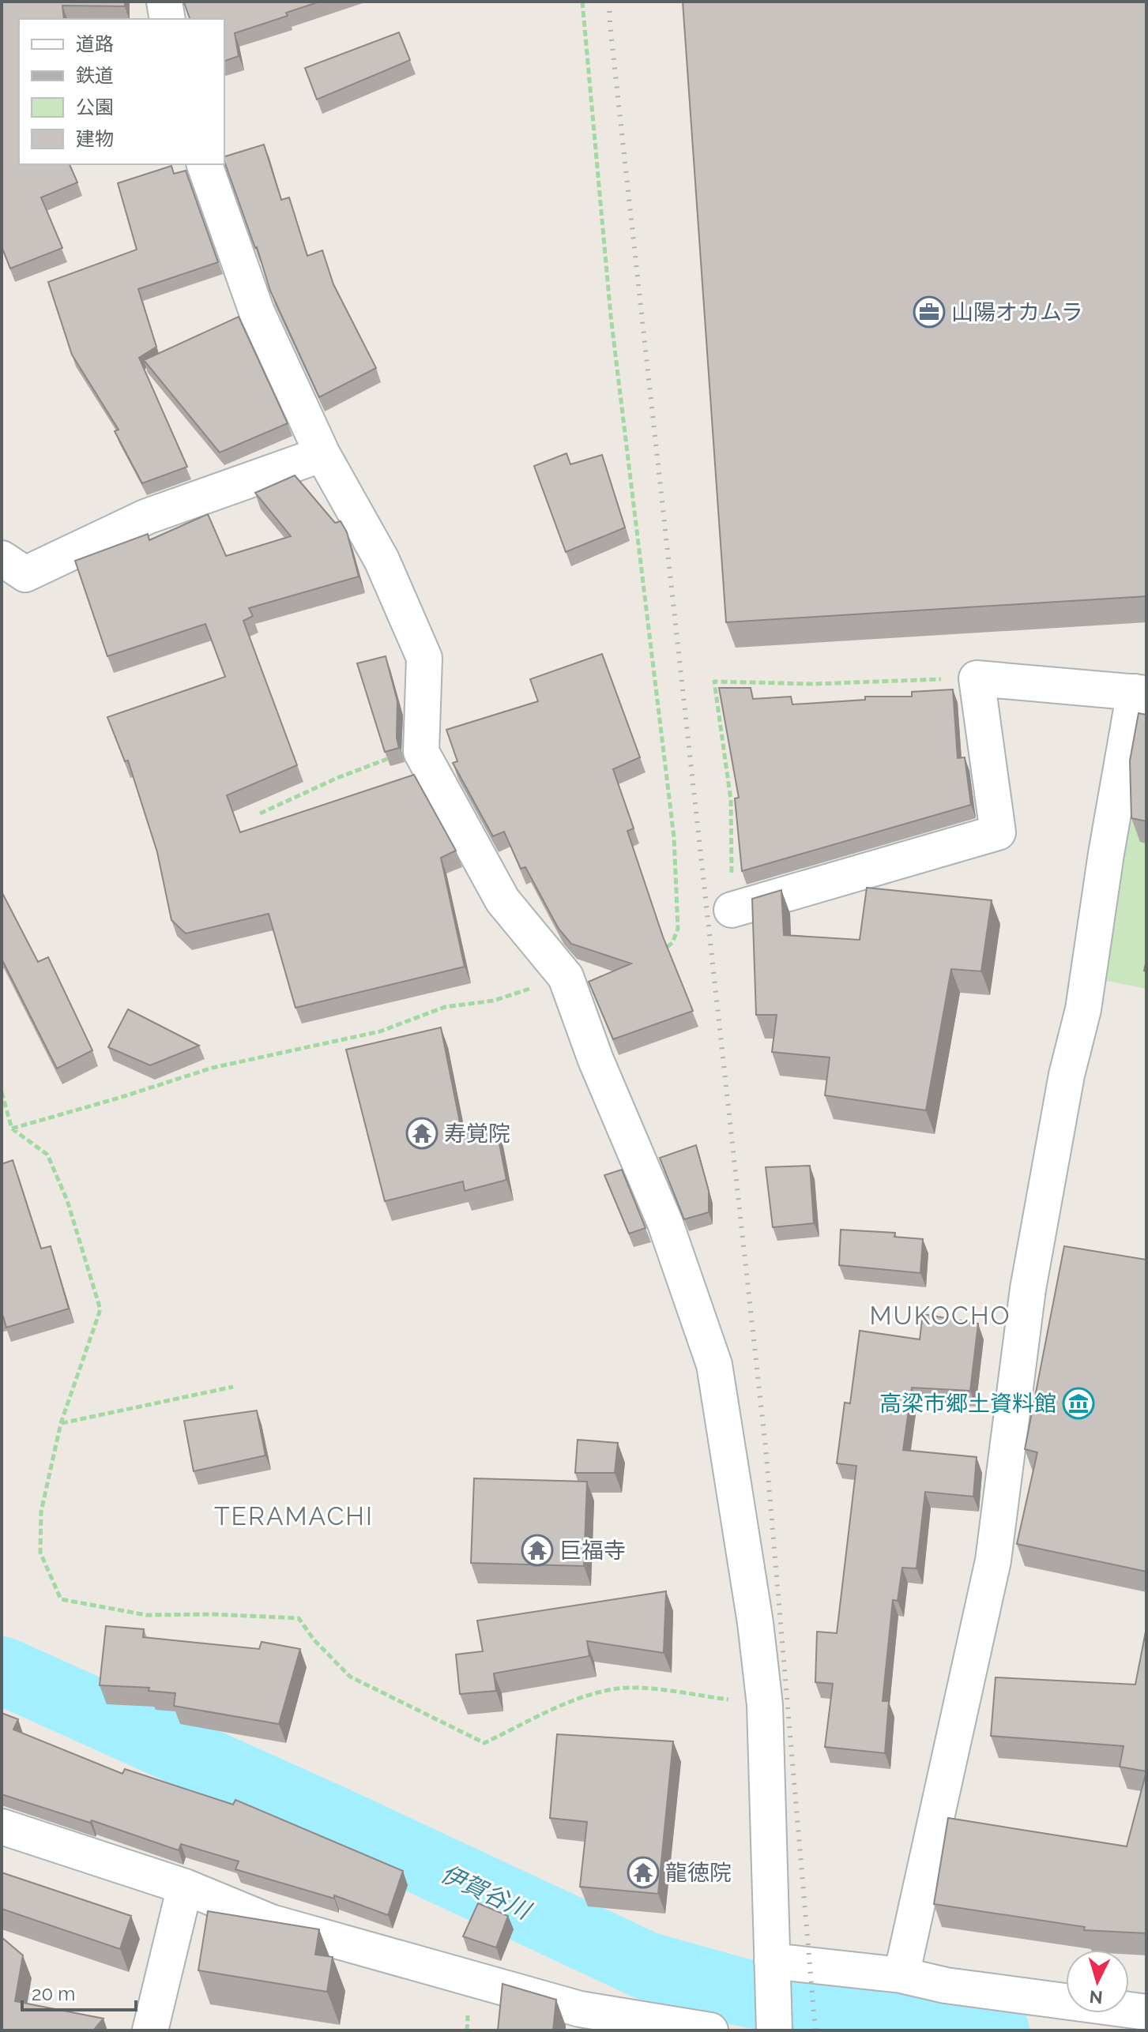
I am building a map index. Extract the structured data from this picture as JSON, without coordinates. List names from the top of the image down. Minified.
{"districts":["MUKOCHO","TERAMACHI"],"water":["伊賀谷川"],"places":{"office":["山陽オカムラ"],"temple":["寿覚院","巨福寺","龍徳院"],"museum":["高梁市郷土資料館"]},"legend":["道路","鉄道","公園","建物"],"scale_bar":"20 m","north":"bottom"}
